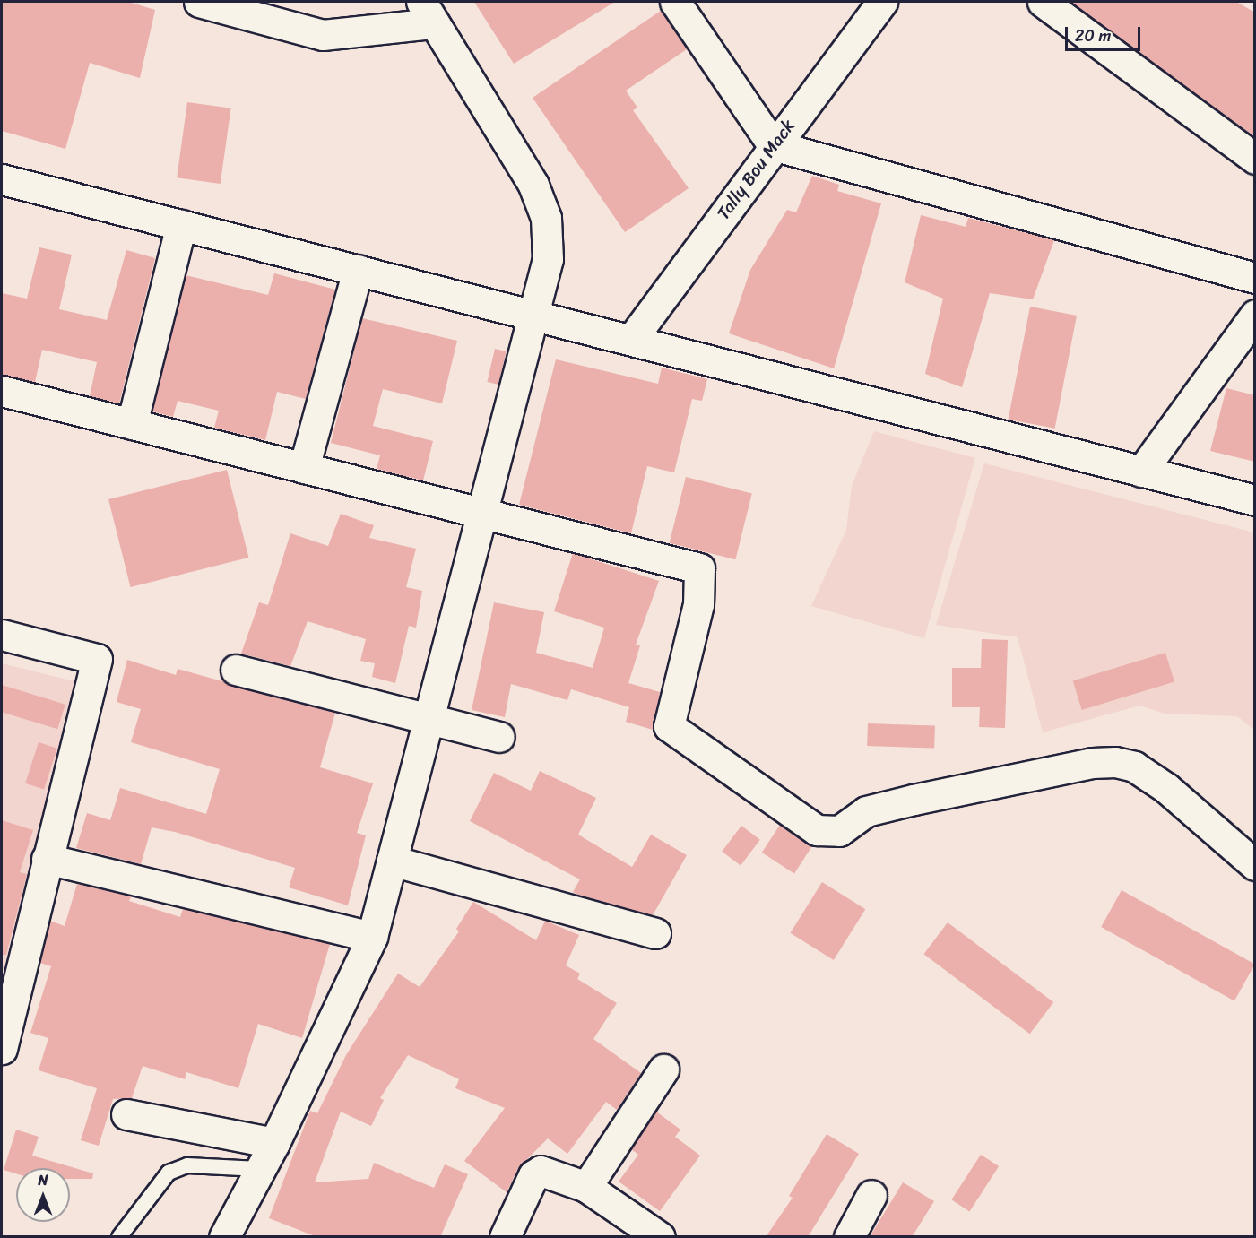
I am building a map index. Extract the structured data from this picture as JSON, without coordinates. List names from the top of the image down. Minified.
{"streets":{"street":["Tally Bou Mack"]},"scale_bar":"20 m","north":"top"}
